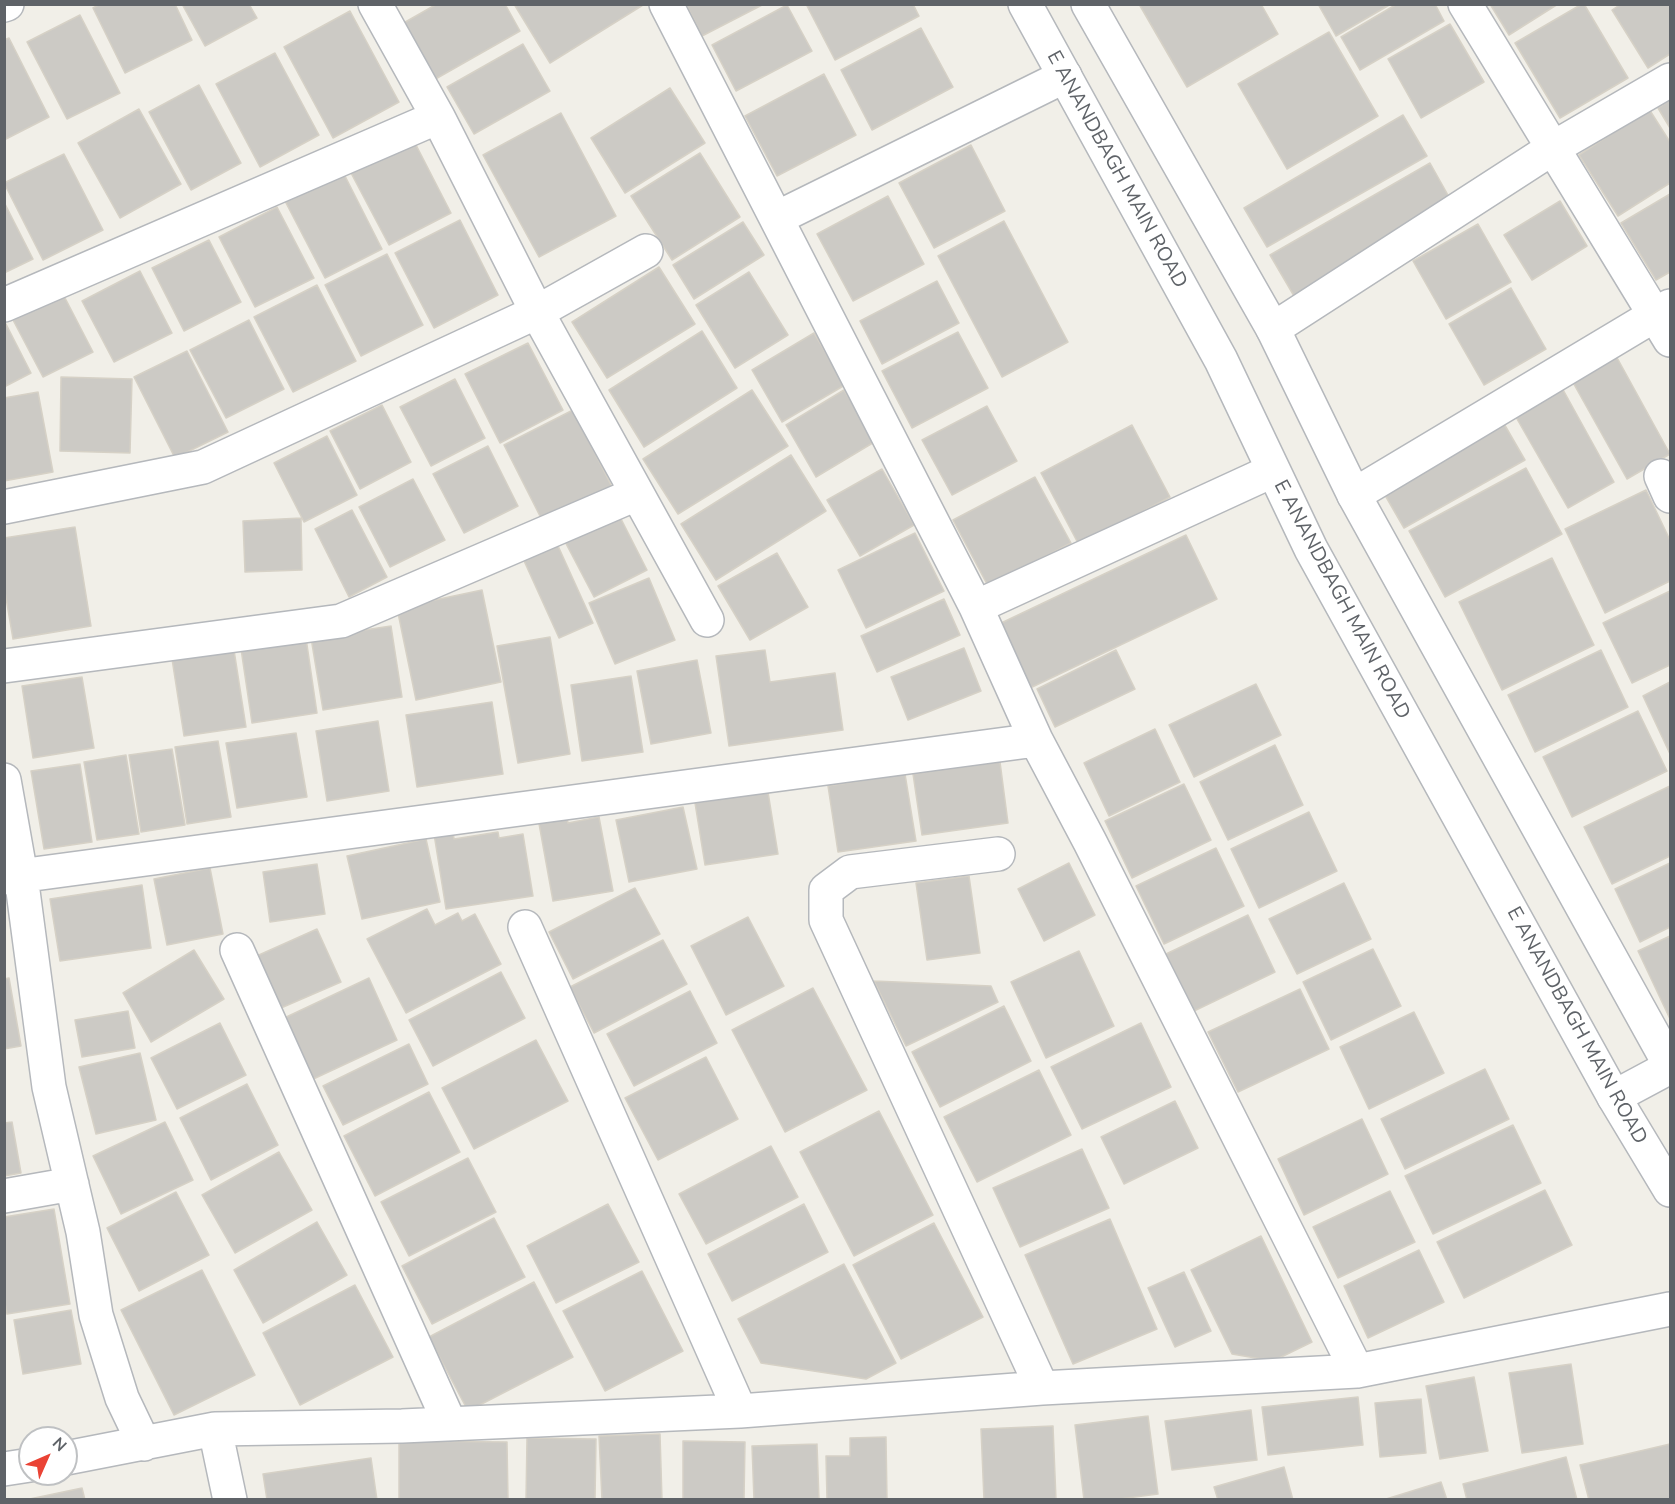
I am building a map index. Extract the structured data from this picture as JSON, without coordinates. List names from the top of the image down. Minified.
{"streets":{"street":["E ANANDBAGH MAIN ROAD"]},"north":"top right"}
